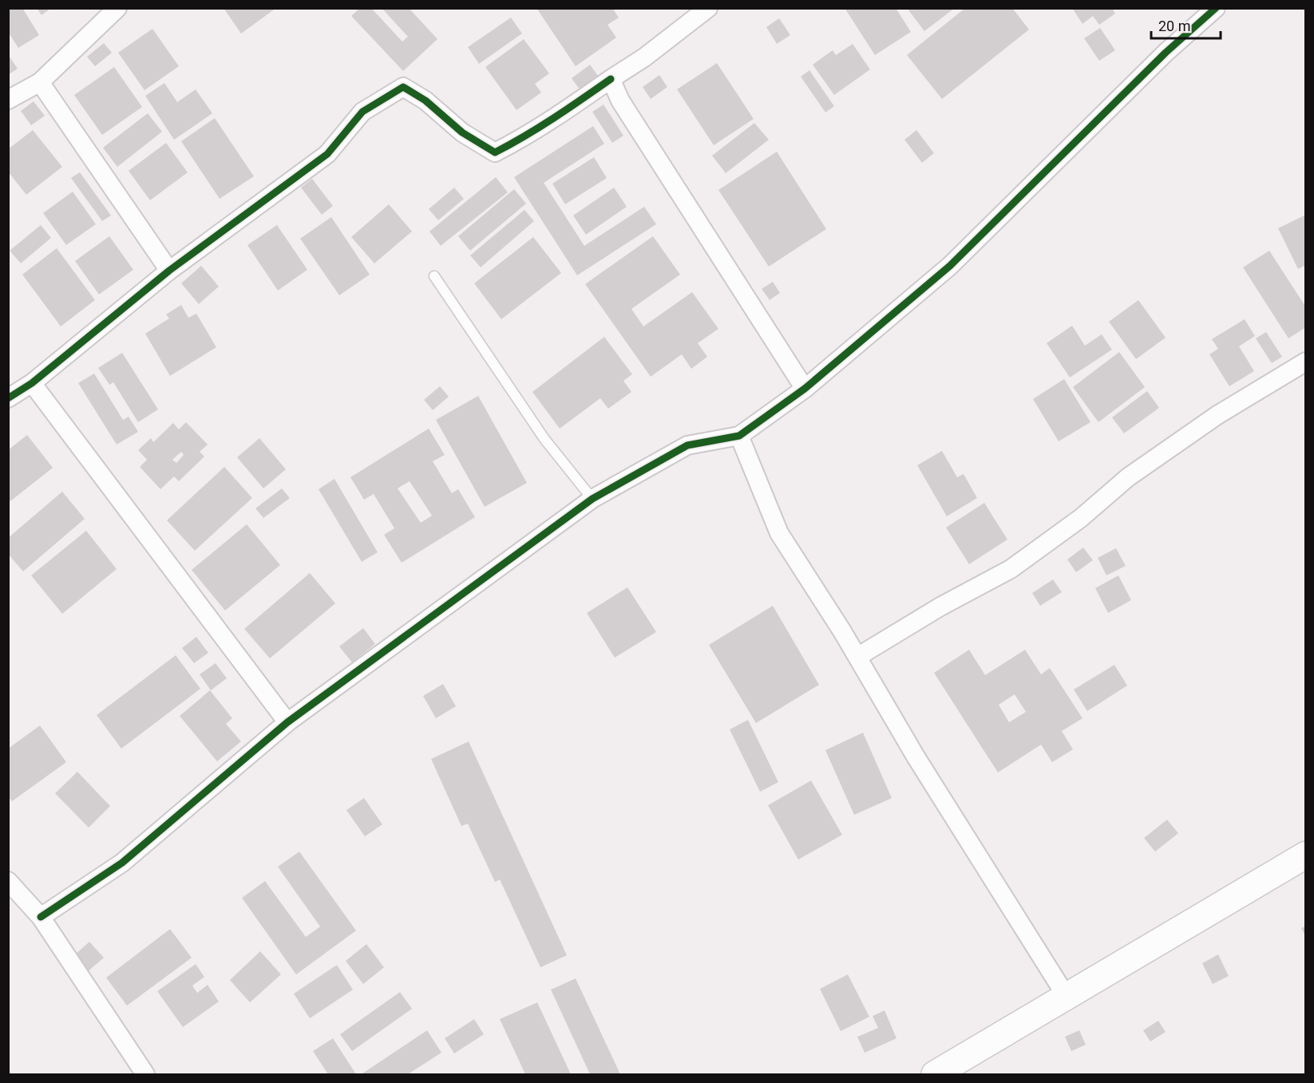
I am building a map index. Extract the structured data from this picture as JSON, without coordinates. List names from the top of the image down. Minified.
{"scale_bar":"20 m"}
